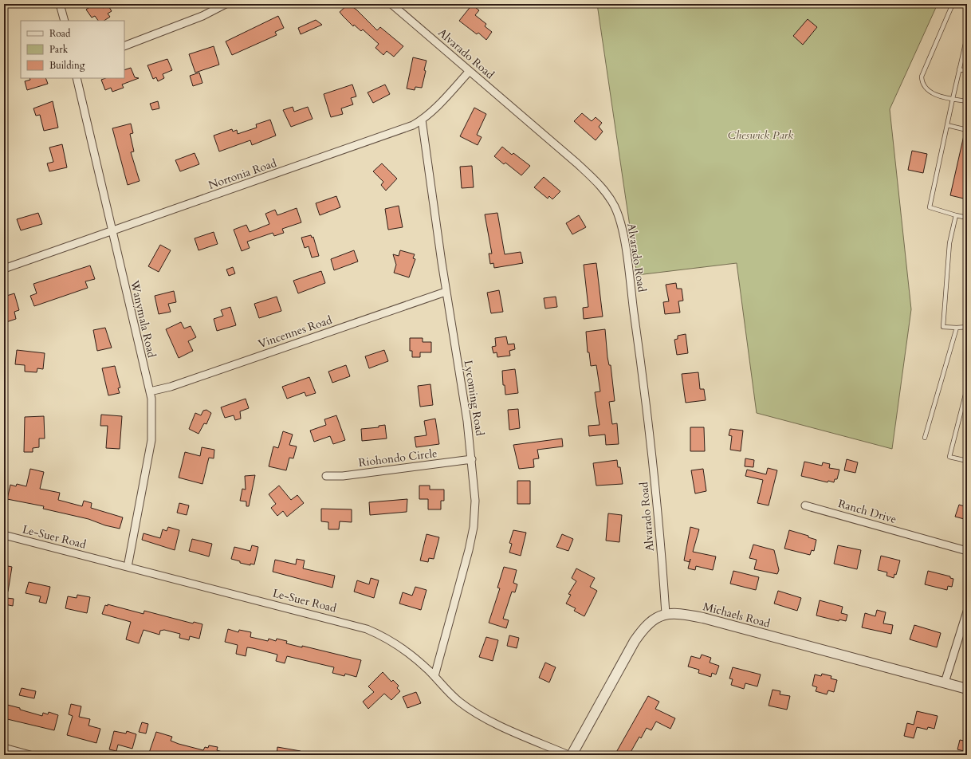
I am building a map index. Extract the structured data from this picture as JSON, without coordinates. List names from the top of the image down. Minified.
{"streets":{"street":["Alvarado Road","Nortonia Road","Wanymala Road","Vincennes Road","Lycoming Road","Riohondo Circle","Ranch Drive","Le-Suer Road","Michaels Road"]},"crossings":[["Alvarado Road","Nortonia Road"],["Alvarado Road","Michaels Road"],["Nortonia Road","Wanymala Road"],["Nortonia Road","Lycoming Road"],["Wanymala Road","Vincennes Road"],["Wanymala Road","Le-Suer Road"],["Vincennes Road","Lycoming Road"],["Lycoming Road","Riohondo Circle"],["Lycoming Road","Le-Suer Road"]],"parks":["Cheswick Park"],"legend":["Road","Park","Building"]}
